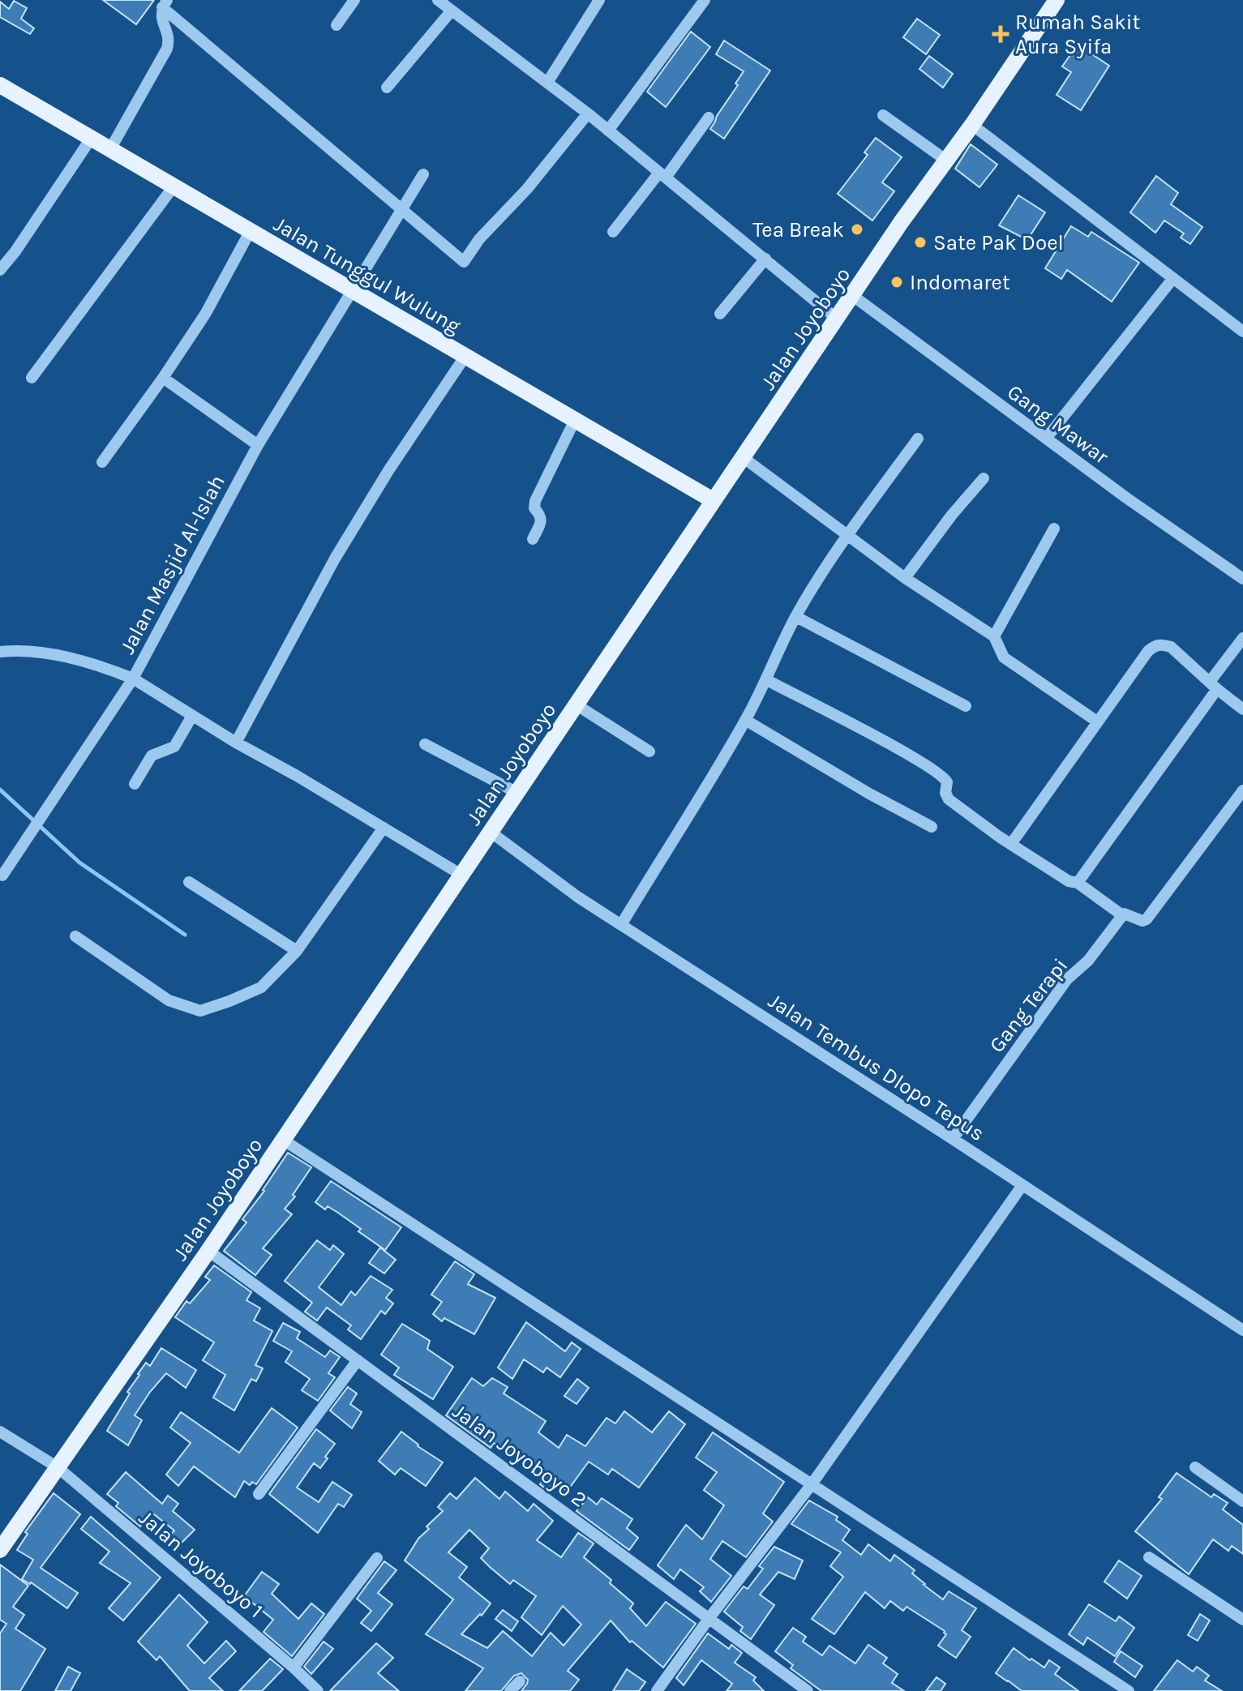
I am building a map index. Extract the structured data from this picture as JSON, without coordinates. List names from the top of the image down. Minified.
{"streets":{"main road":["Jalan Tunggul Wulung","Jalan Joyoboyo"],"street":["Gang Mawar","Jalan Masjid Al-Islah","Gang Terapi","Jalan Tembus Dlopo Tepus","Jalan Joyoboyo 2","Jalan Joyoboyo 1"]},"crossings":[["Jalan Tunggul Wulung","Jalan Joyoboyo"],["Jalan Tunggul Wulung","Jalan Masjid Al-Islah"],["Jalan Joyoboyo","Gang Mawar"],["Jalan Joyoboyo","Jalan Masjid Al-Islah"],["Jalan Joyoboyo","Jalan Tembus Dlopo Tepus"],["Jalan Joyoboyo","Jalan Joyoboyo 2"],["Jalan Joyoboyo","Jalan Joyoboyo 1"],["Gang Terapi","Jalan Tembus Dlopo Tepus"]],"places":{"health":["Rumah Sakit Aura Syifa"],"other":["Tea Break","Sate Pak Doel","Indomaret"]}}
